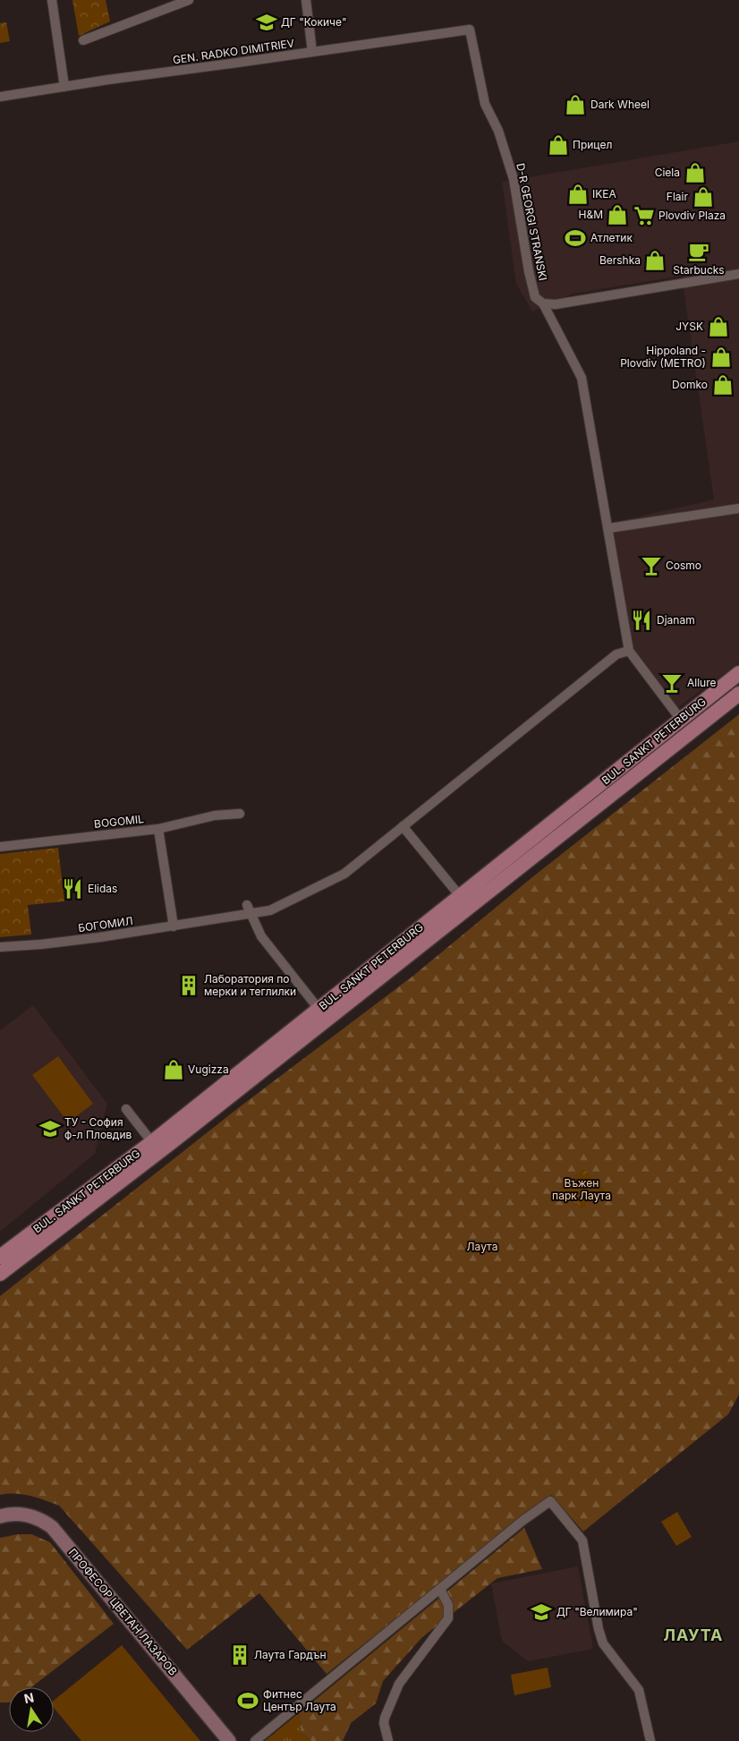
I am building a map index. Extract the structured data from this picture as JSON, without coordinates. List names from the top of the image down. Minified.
{"streets":{"main road":["BUL. SANKT PETERBURG"],"street":["GEN. RADKO DIMITRIEV","D-R GEORGI STRANSKI","BOGOMIL","БОГОМИЛ","ПРОФЕСОР ЦВЕТАН ЛАЗАРОВ"]},"crossings":[["GEN. RADKO DIMITRIEV","D-R GEORGI STRANSKI"],["D-R GEORGI STRANSKI","БОГОМИЛ"]],"districts":["ЛАУТА"],"parks":["Въжен парк Лаута","Лаута"],"places":{"school or university":["ДГ \"Кокиче\"","ТУ - София ф-л Пловдив","ДГ \"Велимира\""],"shop":["Dark Wheel","Прицел","Ciela","IKEA","Flair","H&M","Bershka","JYSK","Hippoland - Plovdiv (METRO)","Domko","Vugizza"],"supermarket":["Plovdiv Plaza"],"sports":["Атлетик","Фитнес Център Лаута"],"cafe":["Starbucks"],"bar":["Cosmo","Allure"],"restaurant":["Djanam","Elidas"],"building":["Лаборатория по мерки и теглилки","Лаута Гардън"]},"north":"top"}
